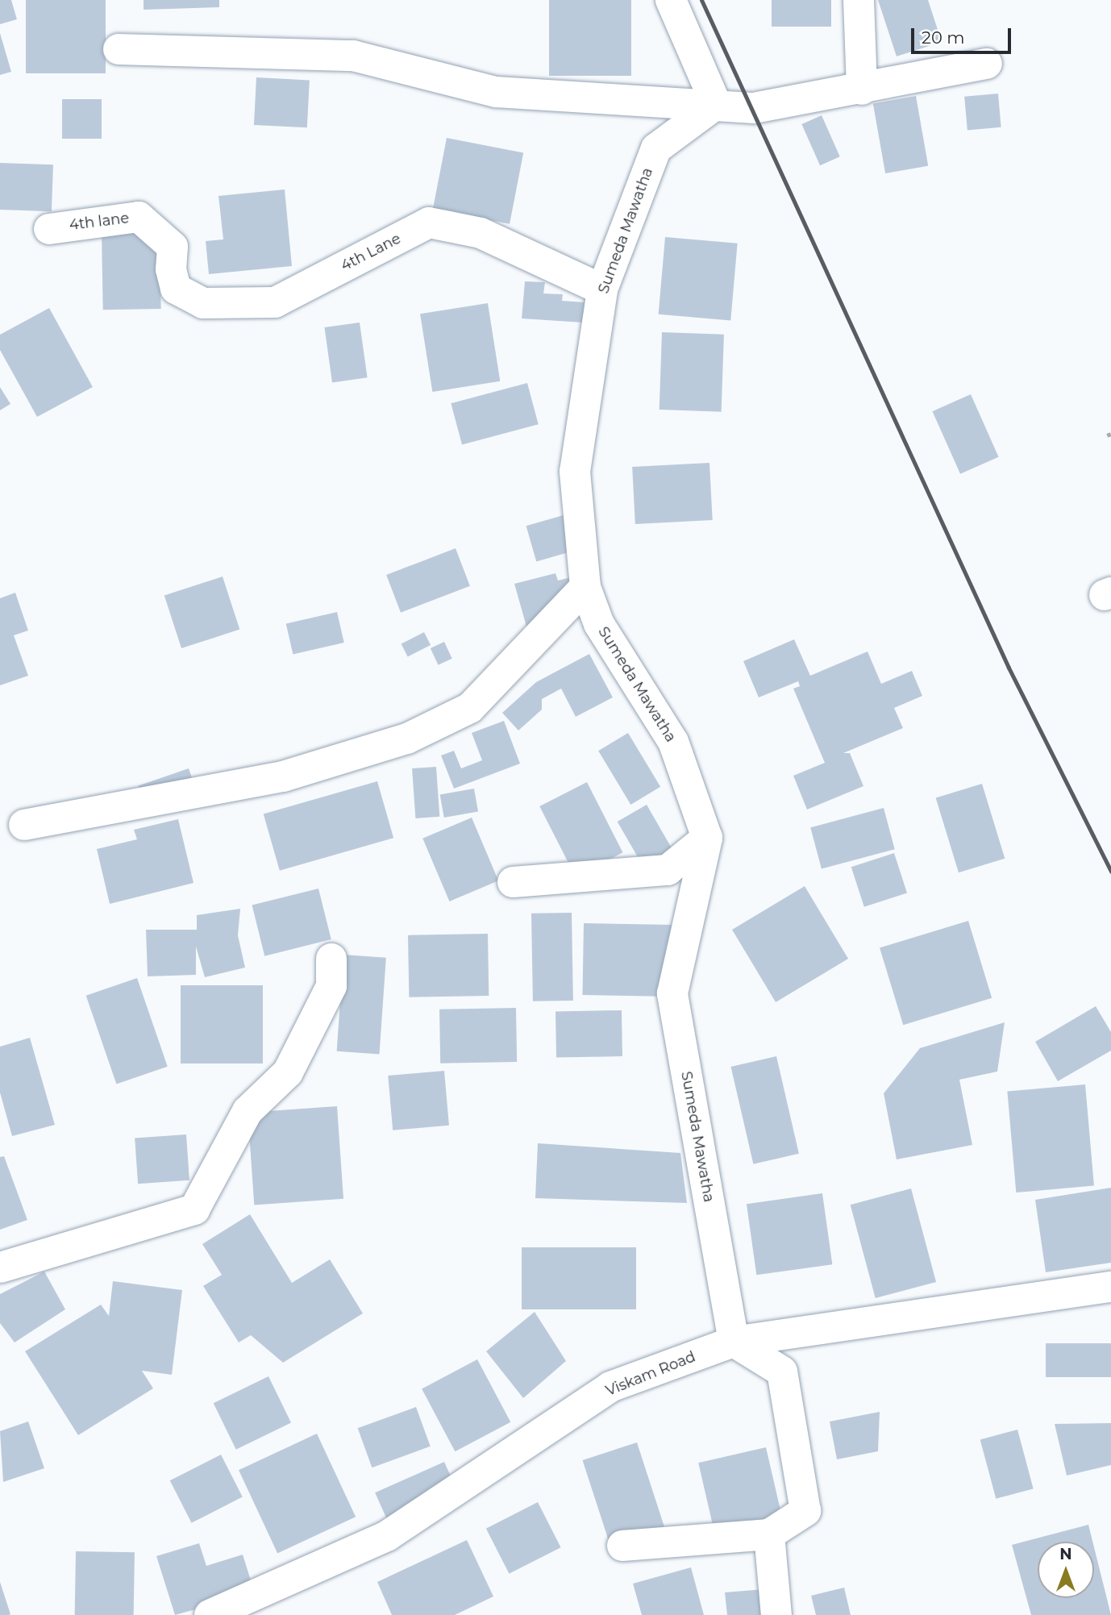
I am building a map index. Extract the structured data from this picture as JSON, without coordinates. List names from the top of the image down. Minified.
{"streets":{"street":["4th lane","Sumeda Mawatha","4th Lane","Viskam Road"]},"crossings":[["4th lane","4th Lane"],["Sumeda Mawatha","4th Lane"],["Sumeda Mawatha","Viskam Road"]],"scale_bar":"20 m","north":"top"}
